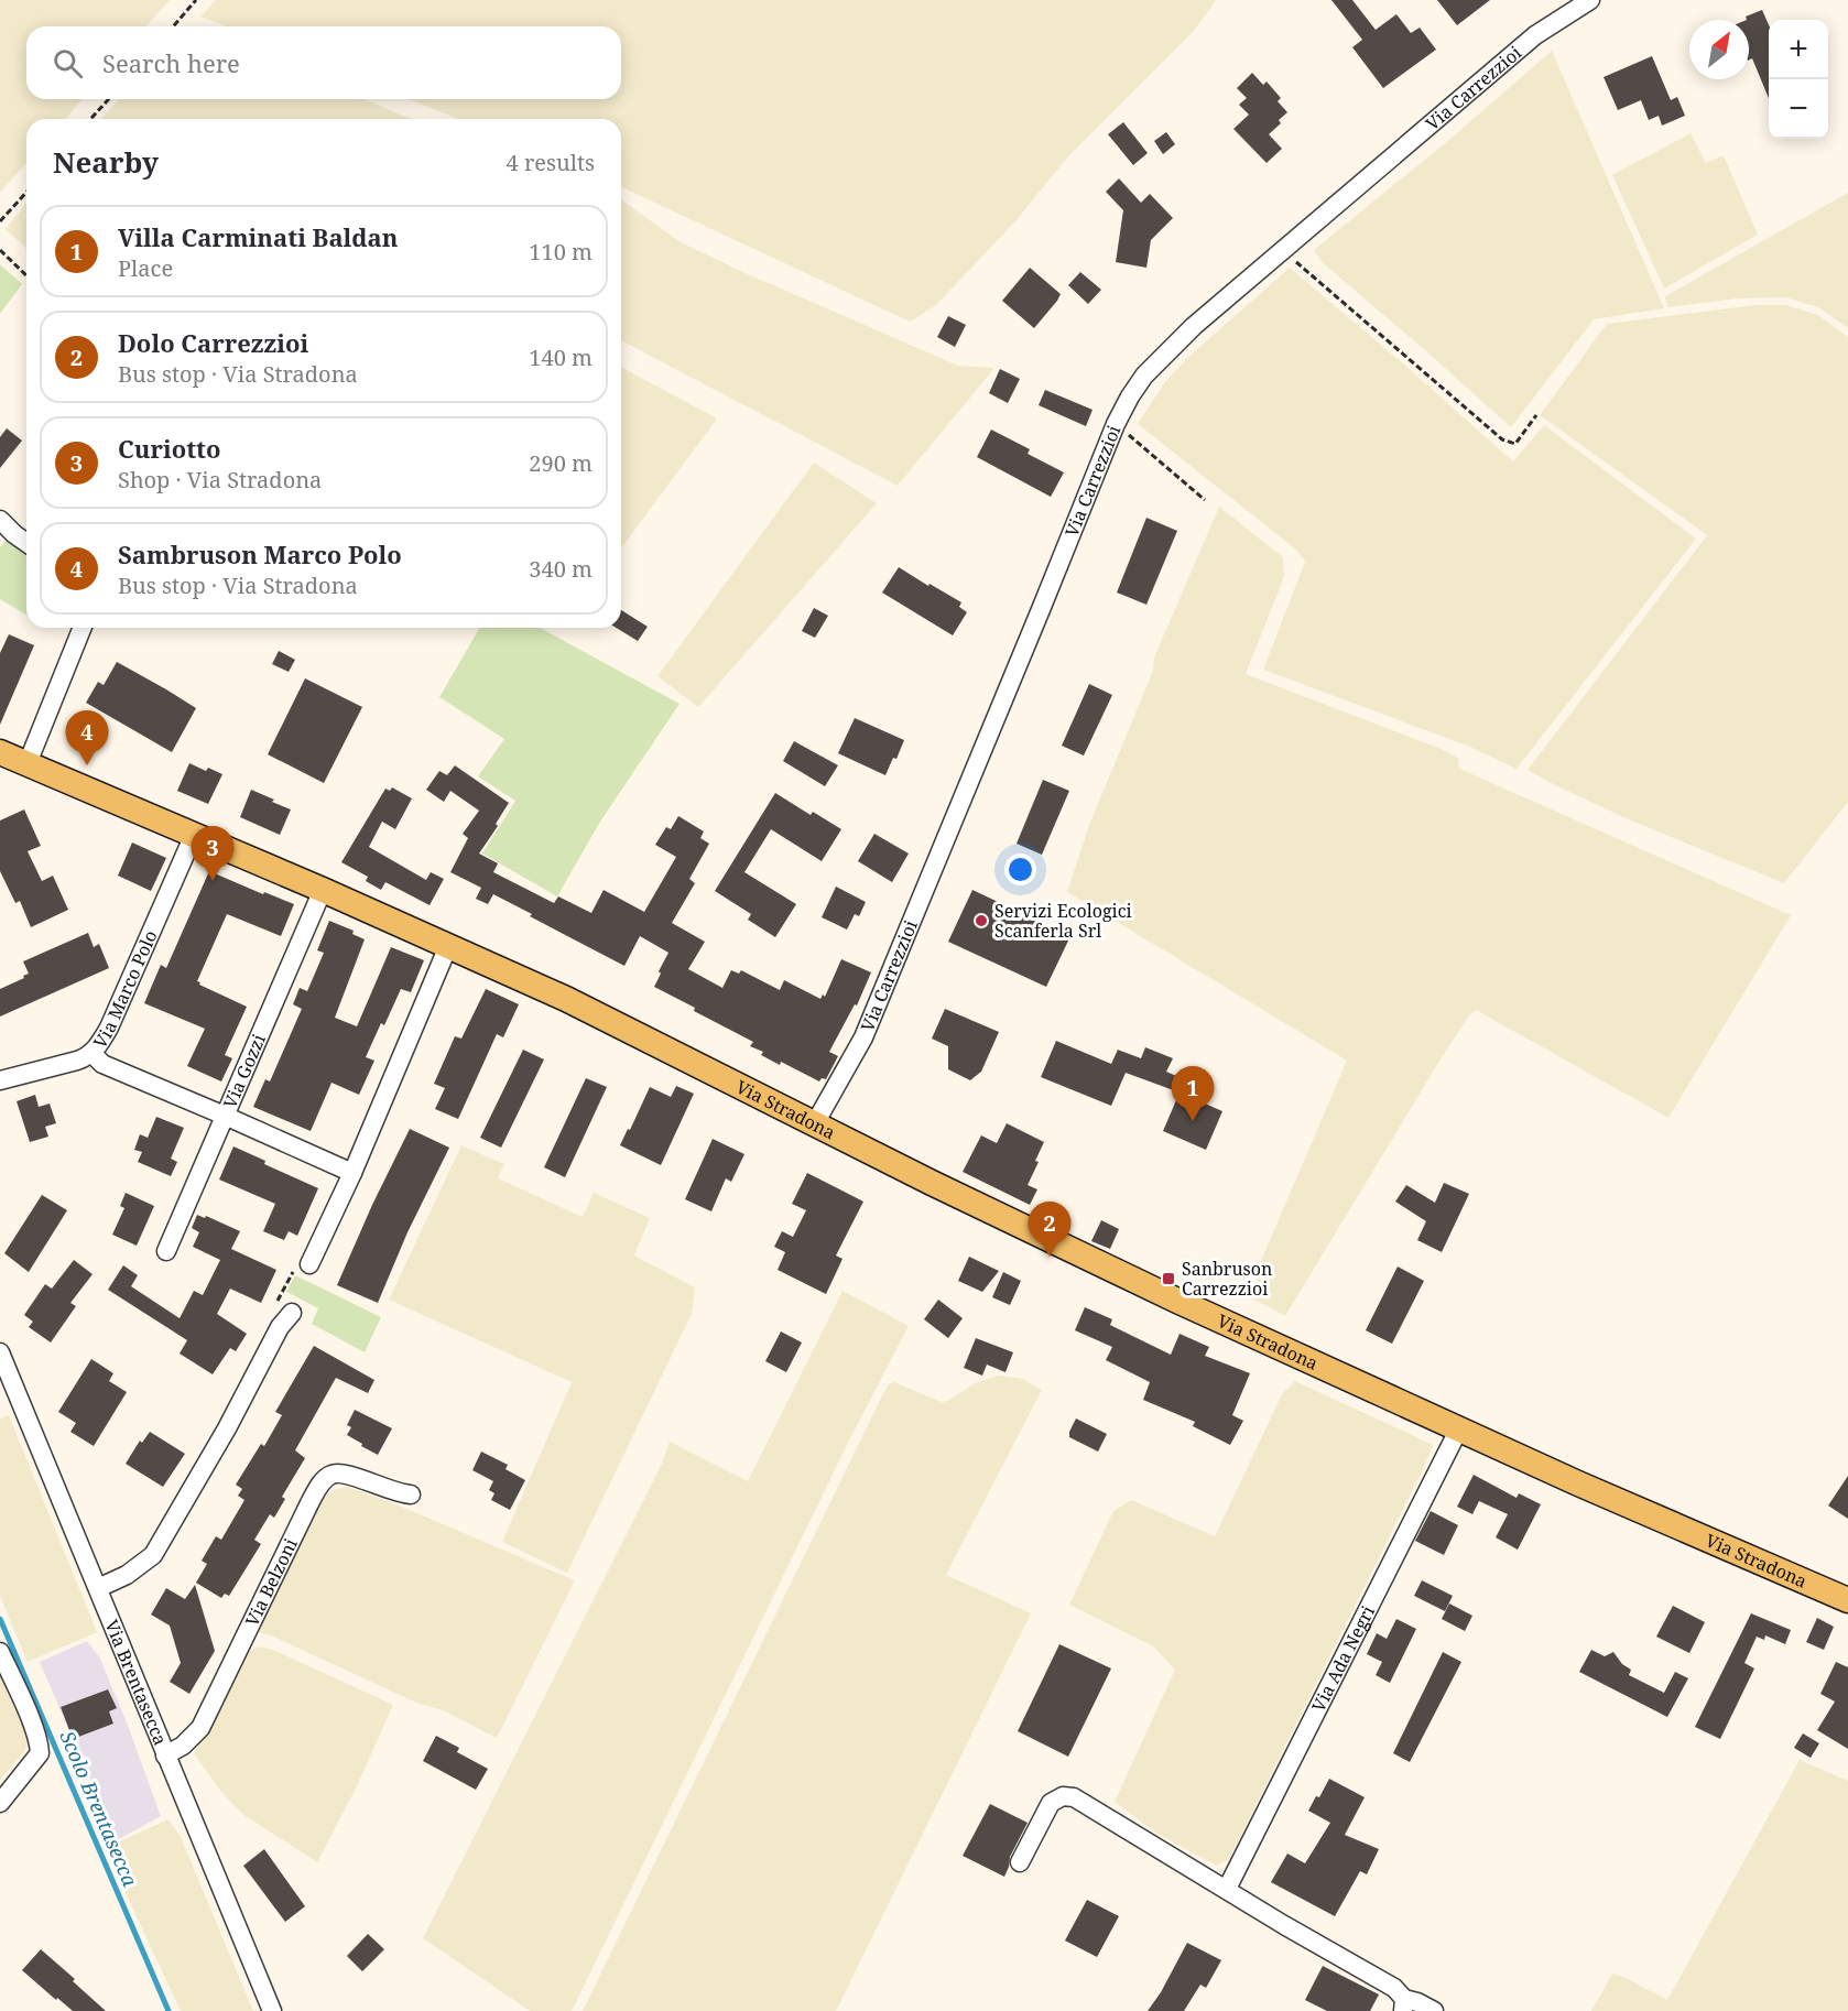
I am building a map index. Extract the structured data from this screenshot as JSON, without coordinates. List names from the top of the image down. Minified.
{"streets":{"main road":["Via Stradona"],"street":["Via Carrezzioi","Via Marco Polo","Via Gozzi","Via Belzoni","Via Ada Negri","Via Brentasecca"]},"crossings":[["Via Carrezzioi","Via Stradona"],["Via Marco Polo","Via Stradona"],["Via Gozzi","Via Stradona"],["Via Stradona","Via Ada Negri"],["Via Belzoni","Via Brentasecca"]],"water":["Scolo Brentasecca"],"places":{"other":["Servizi Ecologici Scanferla Srl"],"transit":["Sanbruson Carrezzioi"]},"north":"top right","page":{"map_buttons":["+","−"],"search":"Search here","heading":["Nearby","4 results"],"list":[{"mark":"1","name":"Villa Carminati Baldan","note":"Place","value":"110 m"},{"mark":"2","name":"Dolo Carrezzioi","note":"Bus stop · Via Stradona","value":"140 m"},{"mark":"3","name":"Curiotto","note":"Shop · Via Stradona","value":"290 m"},{"mark":"4","name":"Sambruson Marco Polo","note":"Bus stop · Via Stradona","value":"340 m"}],"pins":["4","3","1","2"]}}
